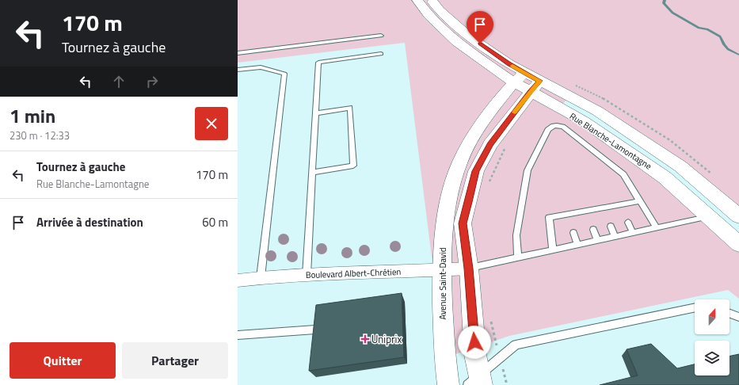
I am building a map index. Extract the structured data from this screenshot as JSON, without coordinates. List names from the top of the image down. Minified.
{"streets":{"street":["Rue Blanche-Lamontagne","Boulevard Albert-Chrétien","Avenue Saint-David"]},"crossings":[["Rue Blanche-Lamontagne","Avenue Saint-David"],["Boulevard Albert-Chrétien","Avenue Saint-David"]],"places":{"health":["Uniprix"]},"north":"top","page":{"turn":["170 m","Tournez à gauche"],"heading":["1 min","230 m · 12:33"],"list":[{"name":"Tournez à gauche","note":"Rue Blanche-Lamontagne","value":"170 m"},{"name":"Arrivée à destination","value":"60 m"}],"buttons":["Quitter","Partager"]}}
